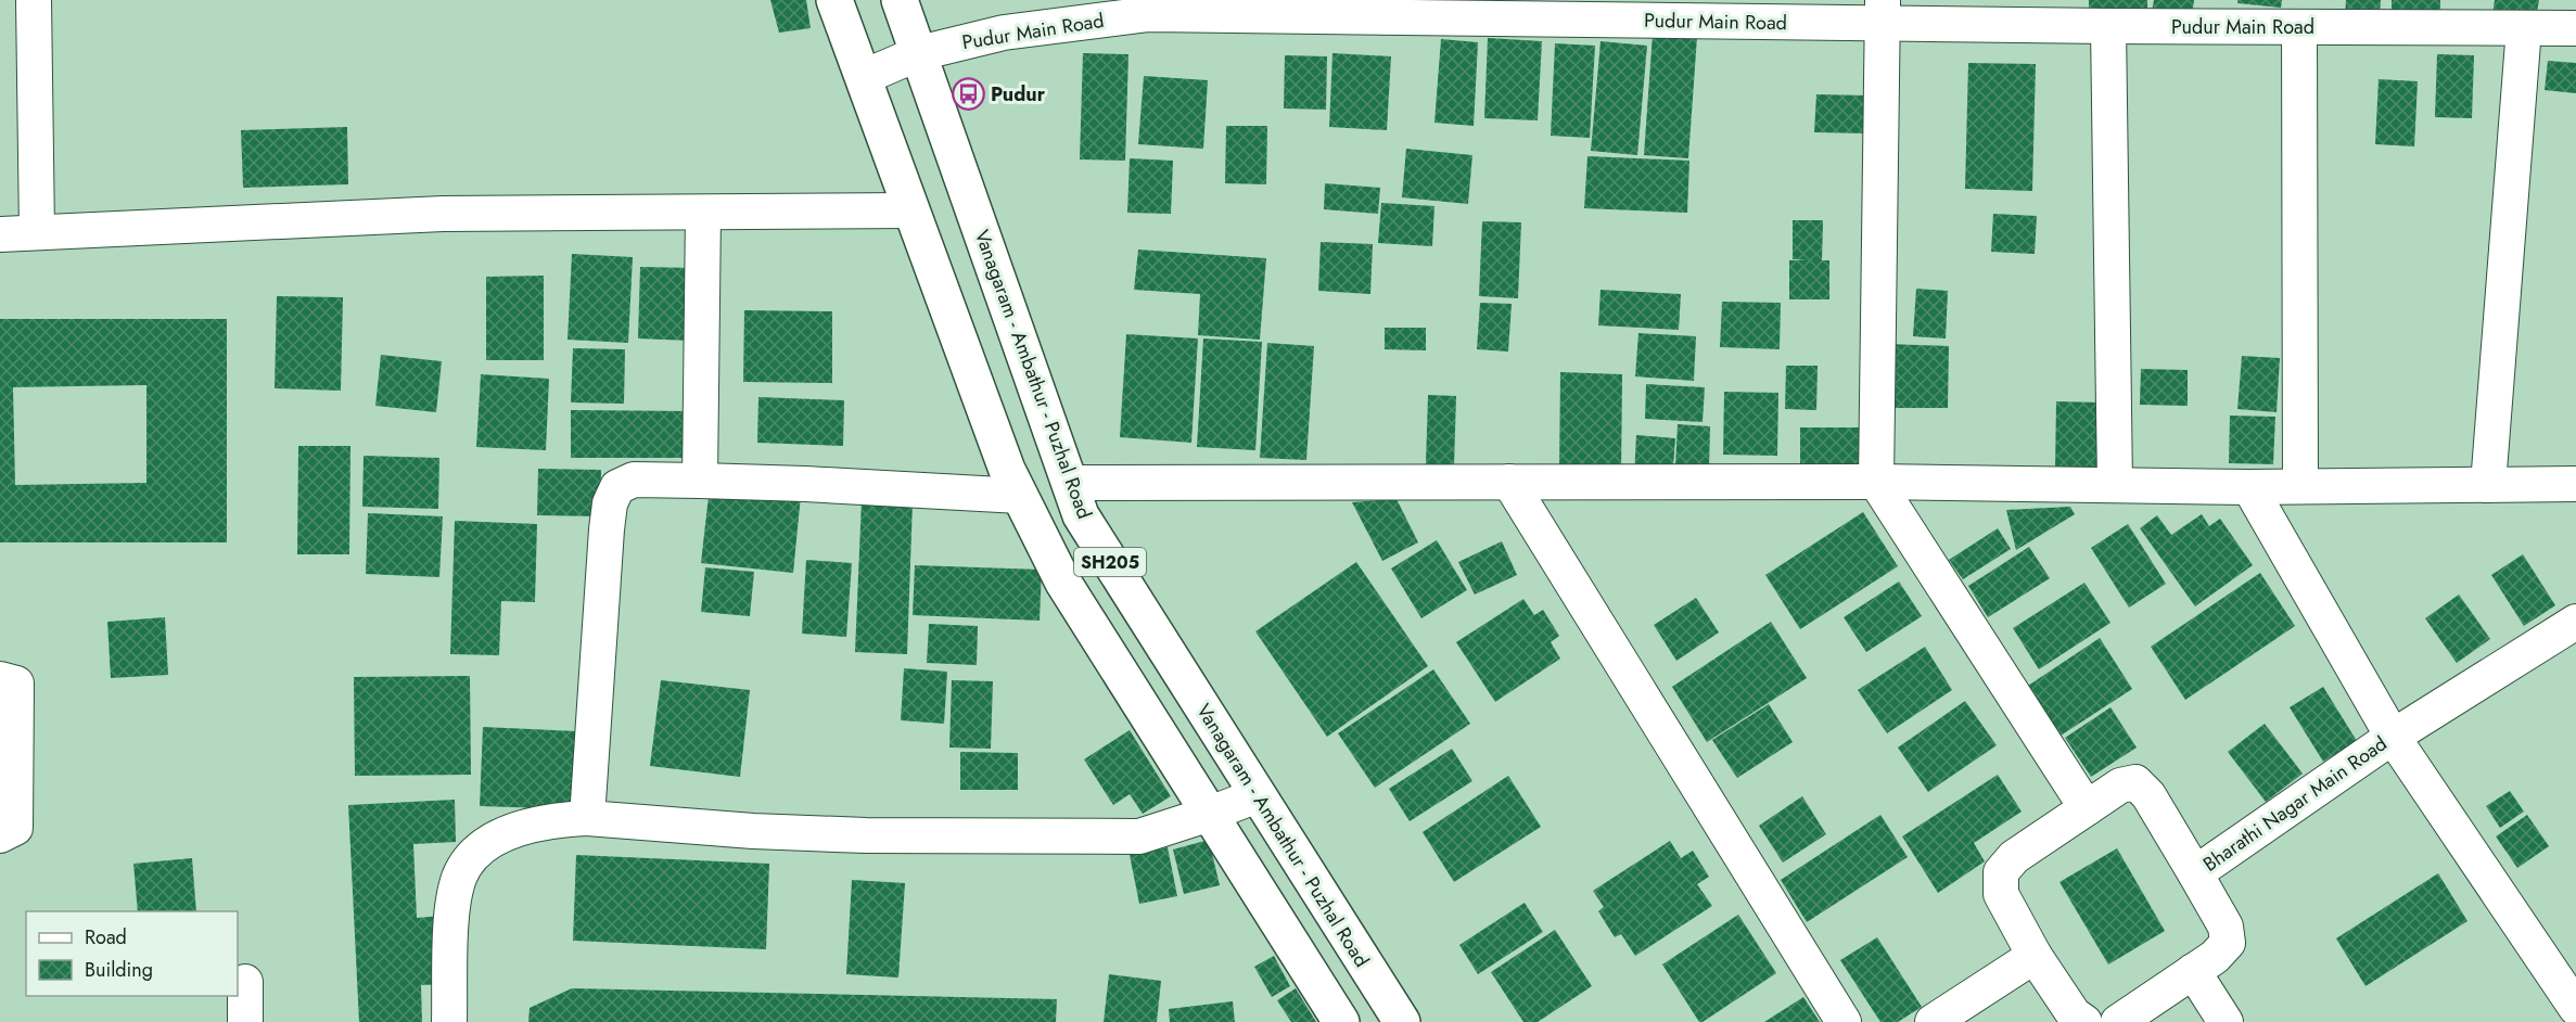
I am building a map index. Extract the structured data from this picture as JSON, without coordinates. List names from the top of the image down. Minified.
{"streets":{"main road":["Vanagaram - Ambathur - Puzhal Road","SH205"],"street":["Pudur Main Road","Bharathi Nagar Main Road"]},"crossings":[["Pudur Main Road","Vanagaram - Ambathur - Puzhal Road"]],"places":{"bus stop":["Pudur"]},"legend":["Road","Building"]}
